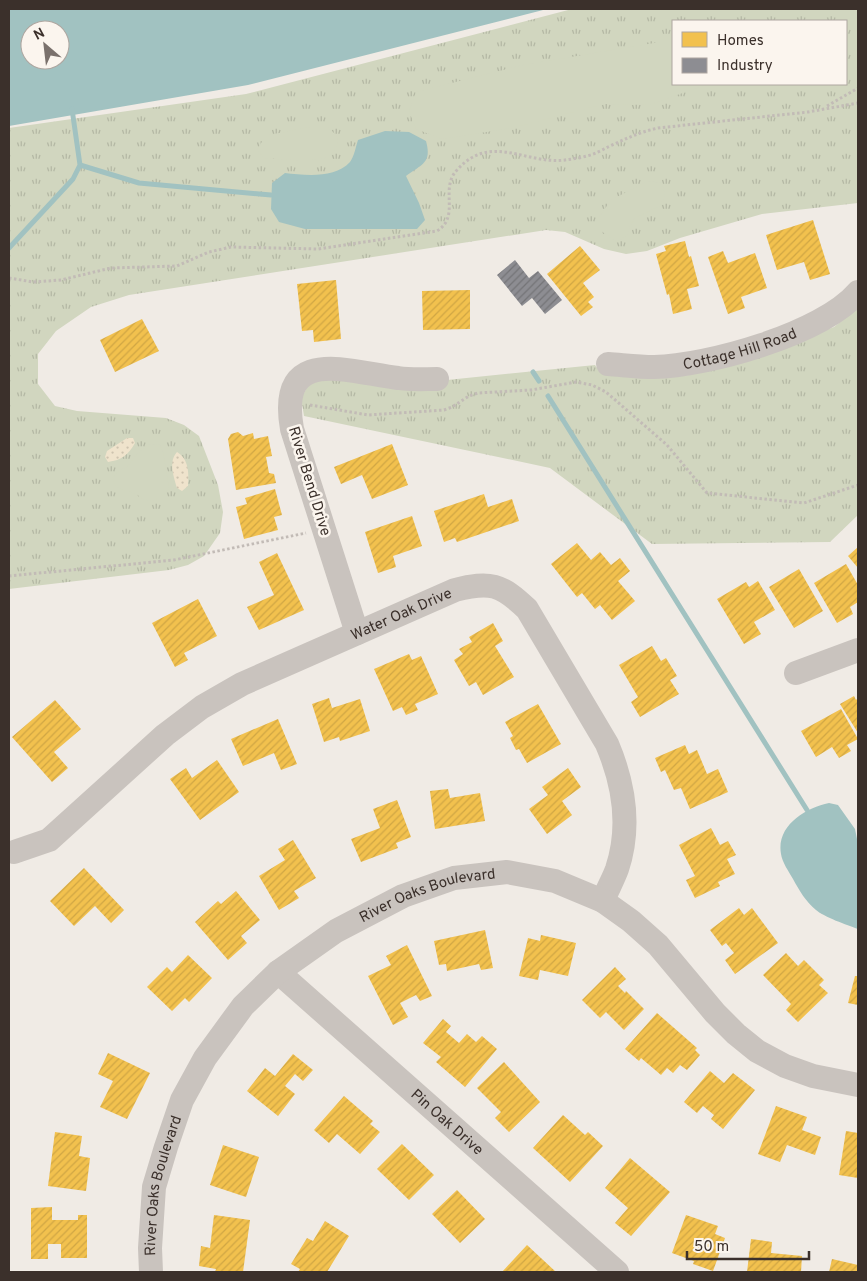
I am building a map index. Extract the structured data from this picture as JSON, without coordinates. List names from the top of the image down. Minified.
{"streets":{"street":["Cottage Hill Road","River Bend Drive","Water Oak Drive","River Oaks Boulevard","Pin Oak Drive"]},"crossings":[["River Bend Drive","Water Oak Drive"],["Water Oak Drive","River Oaks Boulevard"],["River Oaks Boulevard","Pin Oak Drive"]],"legend":["Homes","Industry"],"scale_bar":"50 m","north":"top left"}
